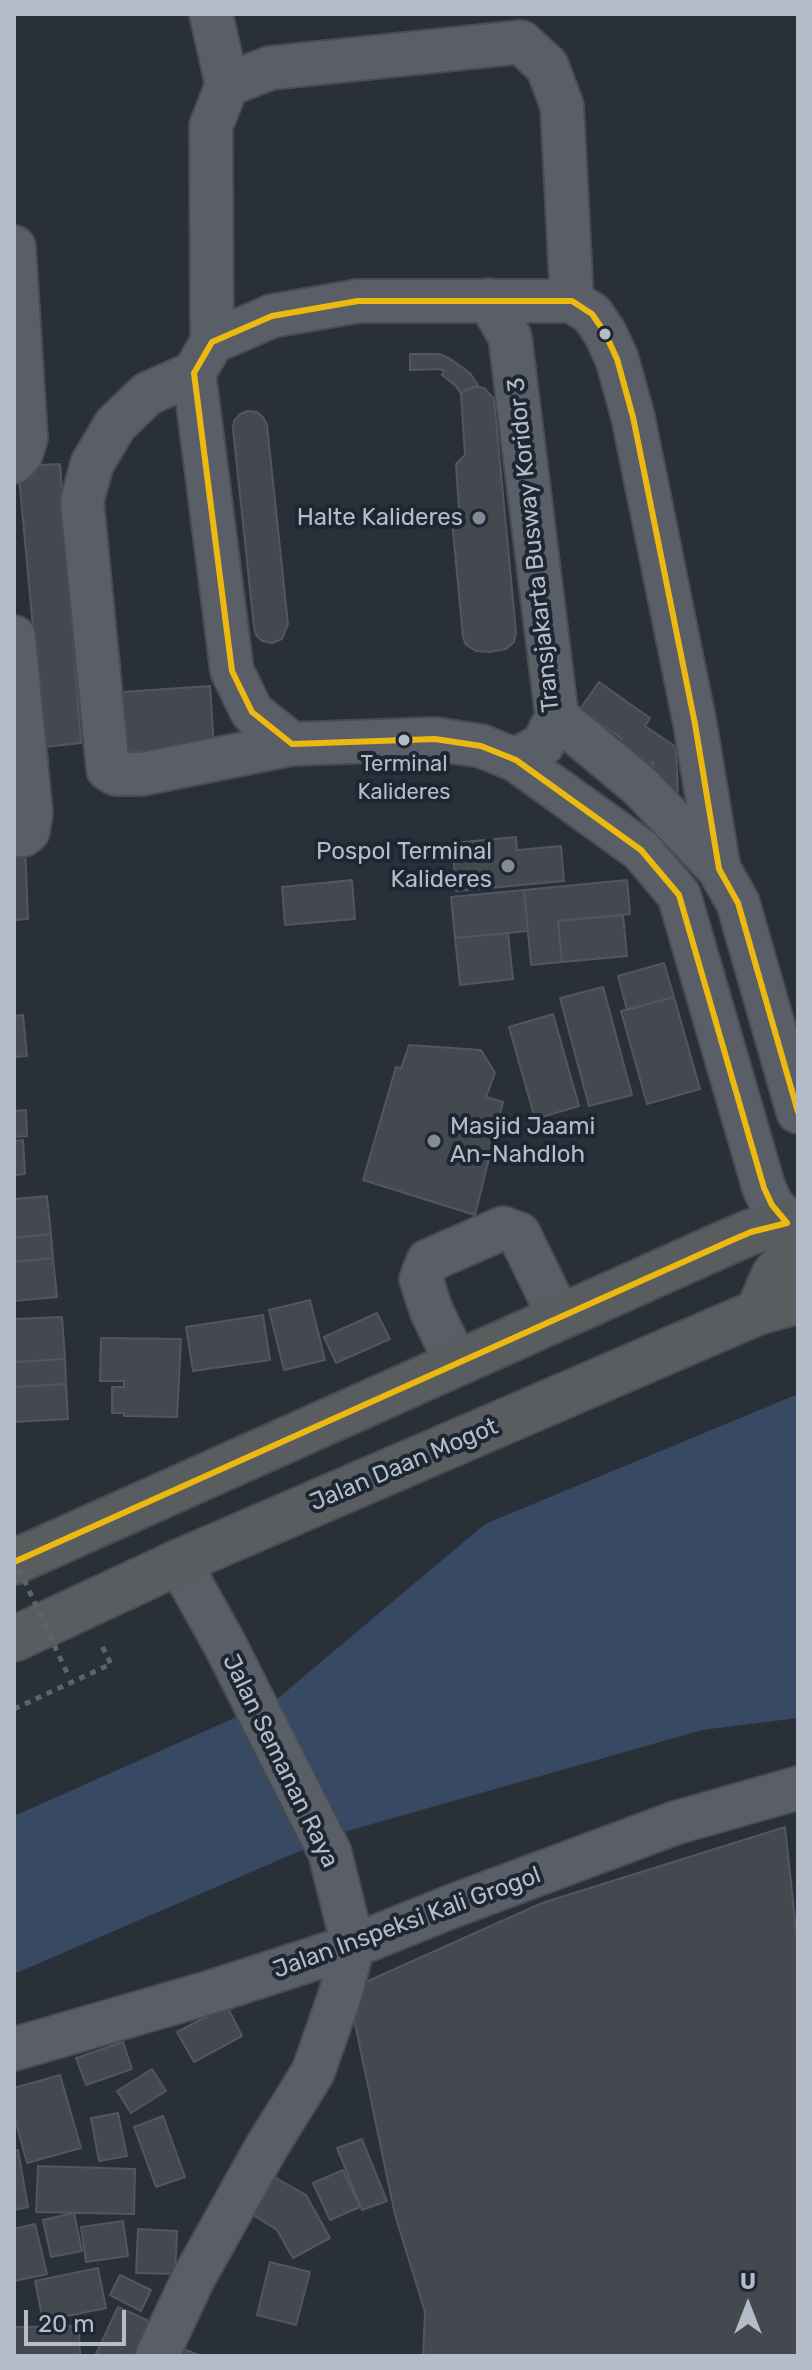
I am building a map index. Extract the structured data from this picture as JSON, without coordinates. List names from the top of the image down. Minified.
{"streets":{"highway":["Jalan Daan Mogot"],"street":["Transjakarta Busway Koridor 3","Jalan Semanan Raya","Jalan Inspeksi Kali Grogol"]},"crossings":[["Jalan Daan Mogot","Jalan Semanan Raya"],["Jalan Semanan Raya","Jalan Inspeksi Kali Grogol"]],"places":["Halte Kalideres","Terminal Kalideres","Pospol Terminal Kalideres","Masjid Jaami An-Nahdloh"],"scale_bar":"20 m","north":"top"}
